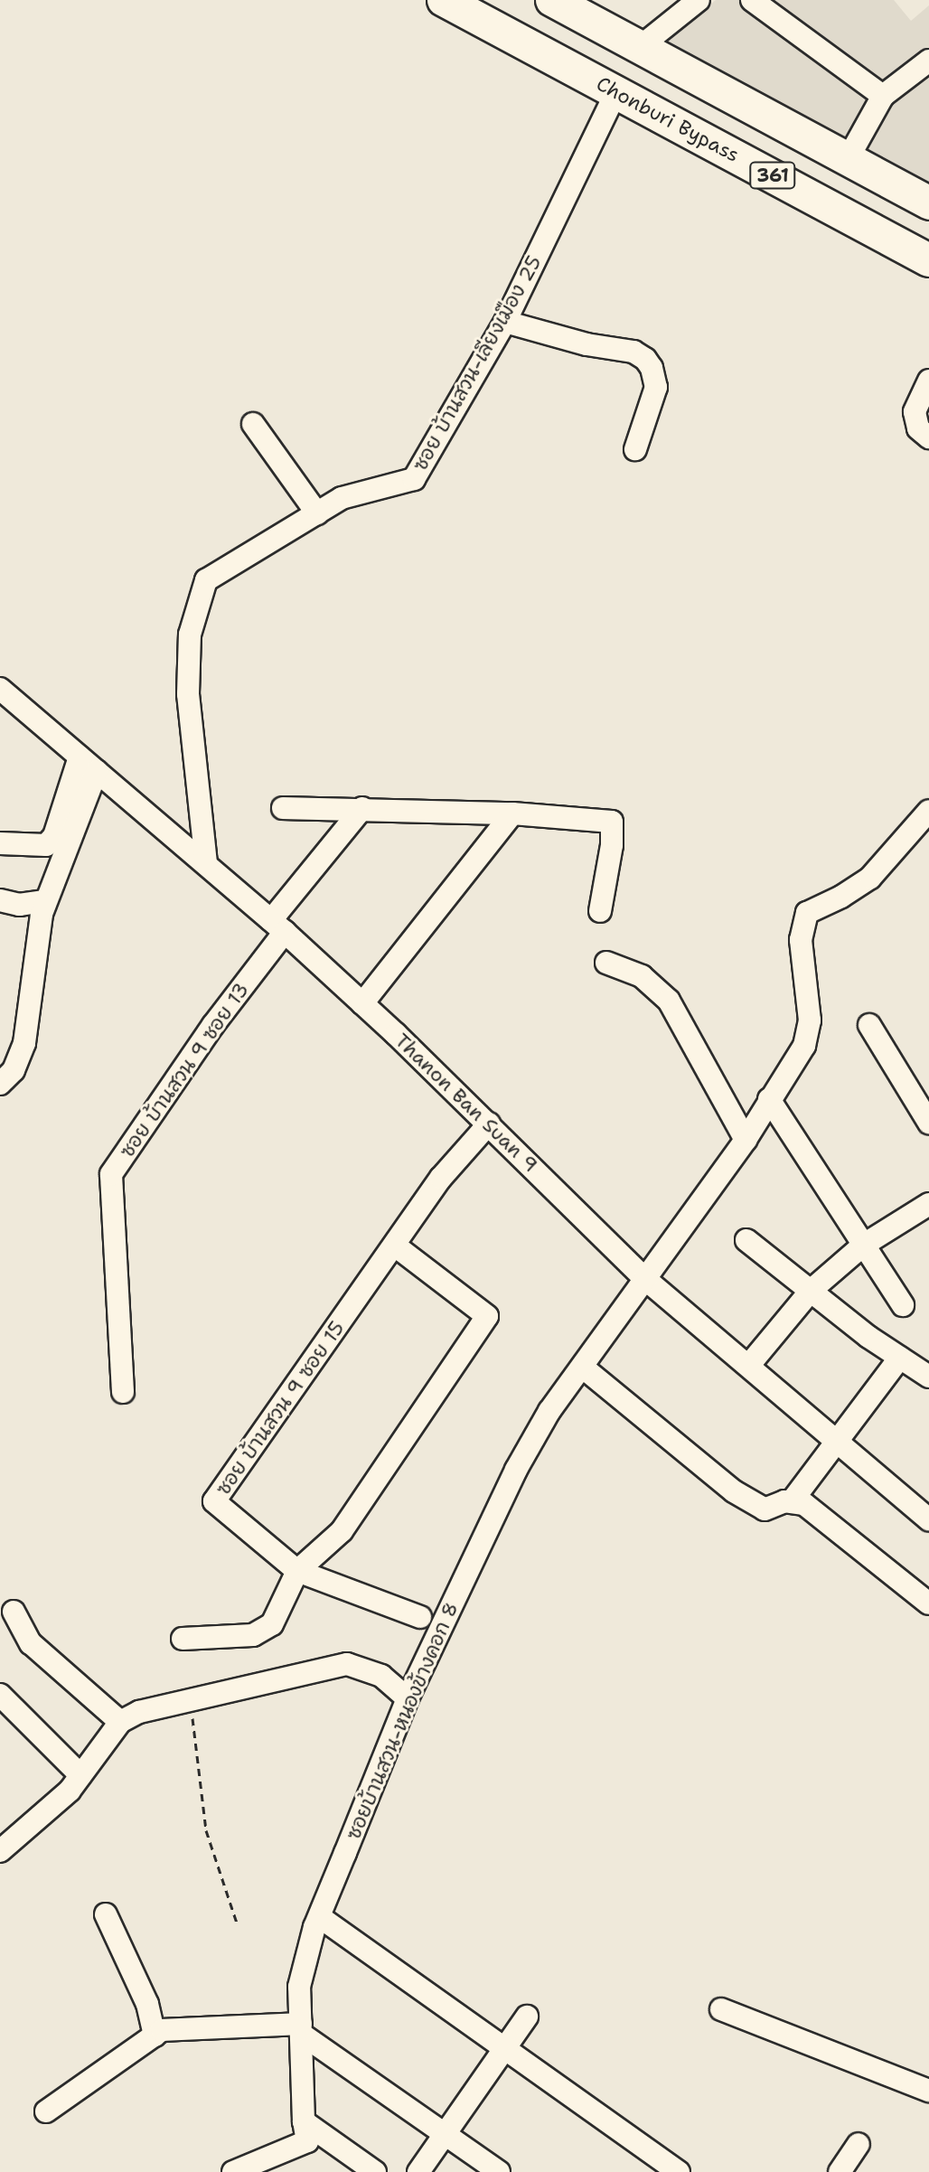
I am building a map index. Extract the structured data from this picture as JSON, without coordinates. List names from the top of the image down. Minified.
{"streets":{"highway":["Chonburi Bypass","361"],"street":["ซอย บ้านสวน-เลียงเมือง 25","ซอย บ้านสวน 9 ซอย 13","Thanon Ban Suan 9","ซอย บ้านสวน 9 ซอย 15","ซอยบ้านสวน-หนองข้างคอก 8"]},"crossings":[["Chonburi Bypass","ซอย บ้านสวน-เลียงเมือง 25"],["ซอย บ้านสวน-เลียงเมือง 25","Thanon Ban Suan 9"],["ซอย บ้านสวน 9 ซอย 13","Thanon Ban Suan 9"],["Thanon Ban Suan 9","ซอย บ้านสวน 9 ซอย 15"],["Thanon Ban Suan 9","ซอยบ้านสวน-หนองข้างคอก 8"]]}
